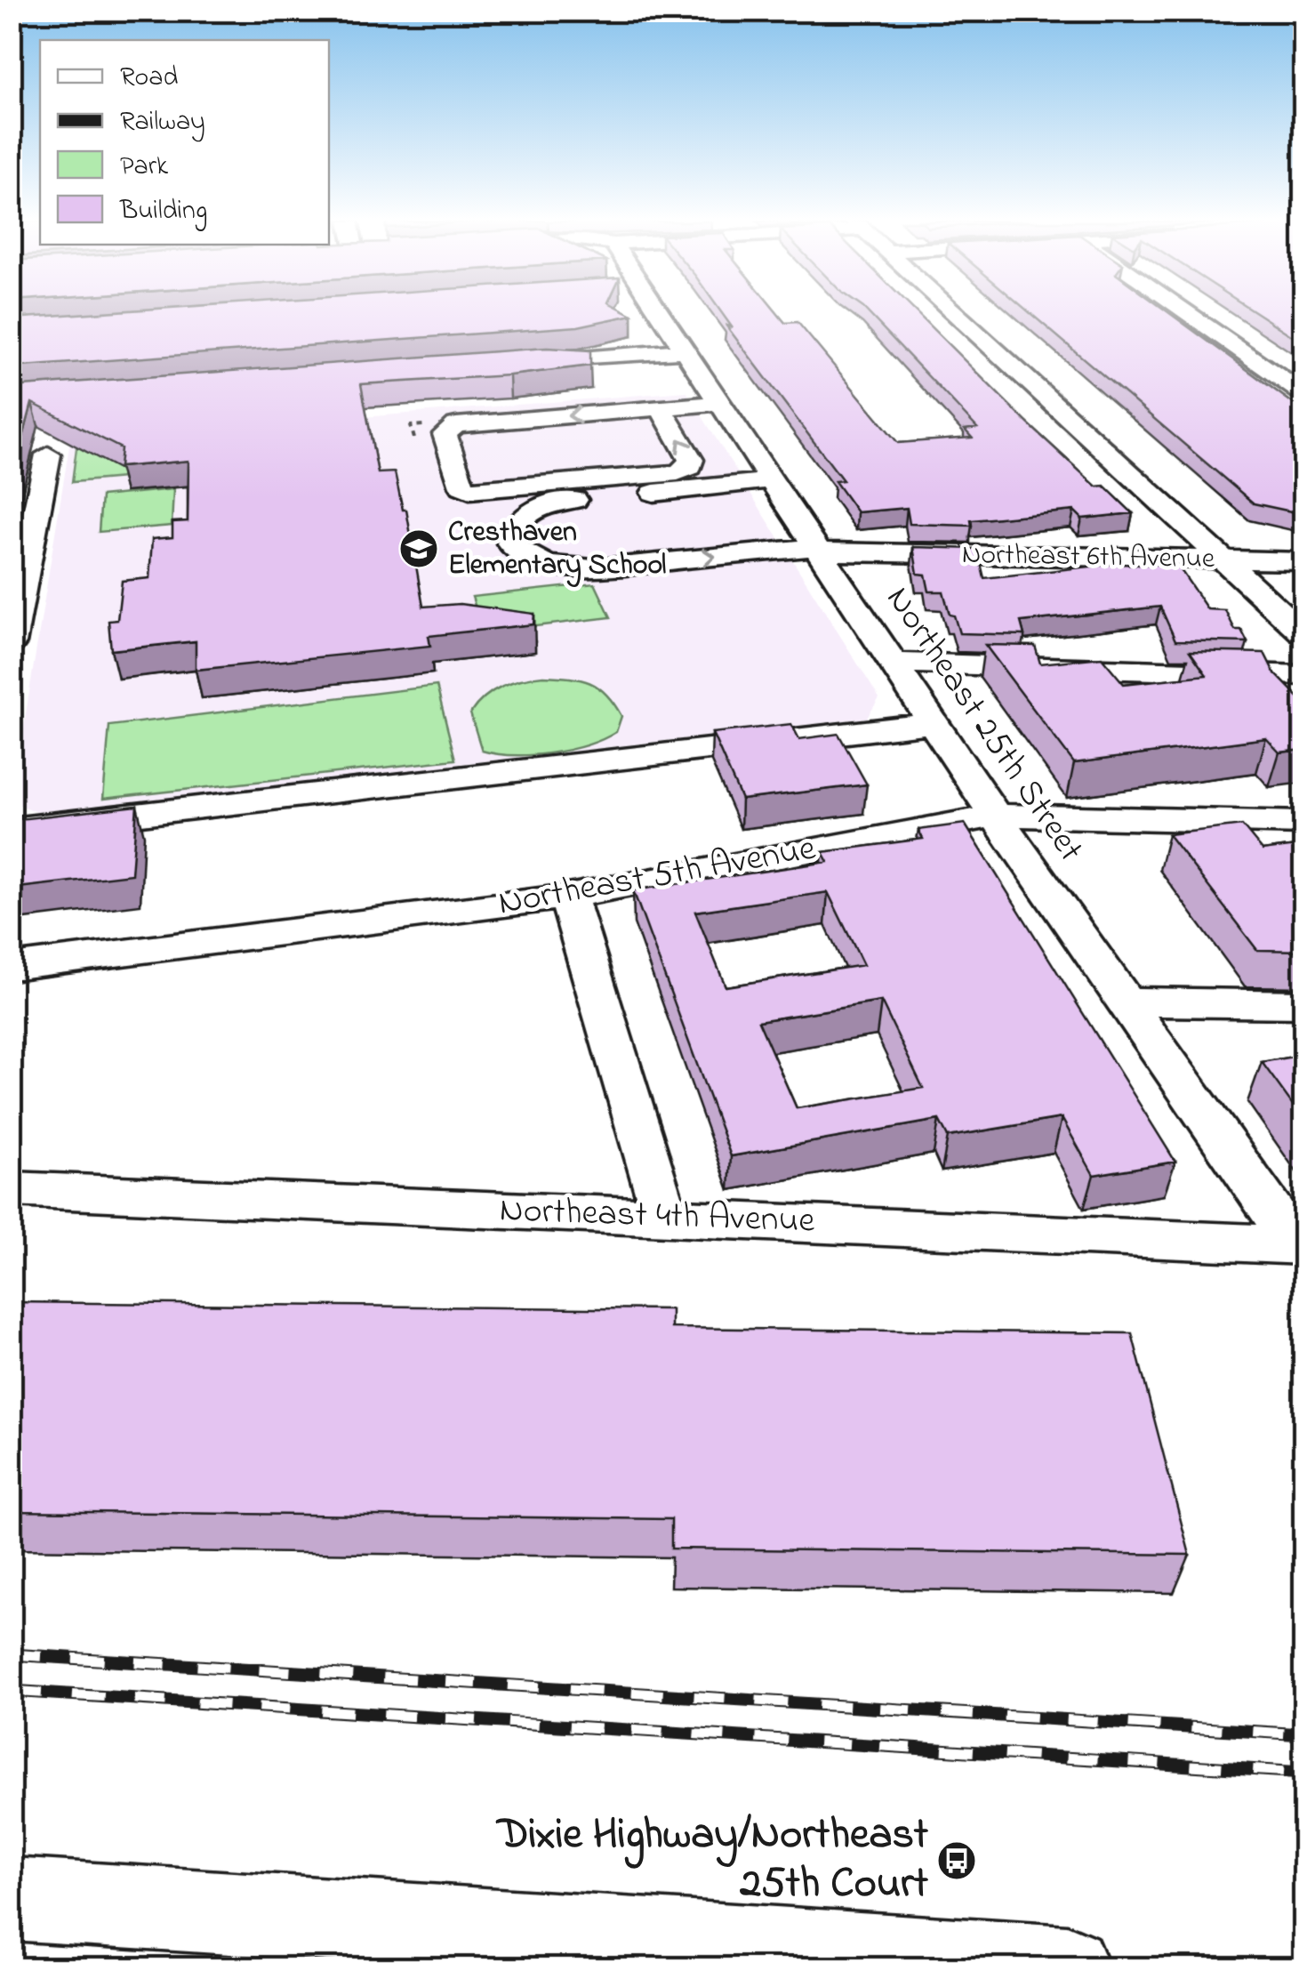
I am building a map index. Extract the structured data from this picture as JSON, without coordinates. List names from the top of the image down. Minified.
{"streets":{"street":["Northeast 6th Avenue","Northeast 25th Street","Northeast 5th Avenue","Northeast 4th Avenue"]},"crossings":[["Northeast 6th Avenue","Northeast 25th Street"],["Northeast 25th Street","Northeast 5th Avenue"],["Northeast 25th Street","Northeast 4th Avenue"]],"places":{"school or university":["Cresthaven Elementary School"],"bus stop":["Dixie Highway/Northeast 25th Court"]},"legend":["Road","Railway","Park","Building"]}
